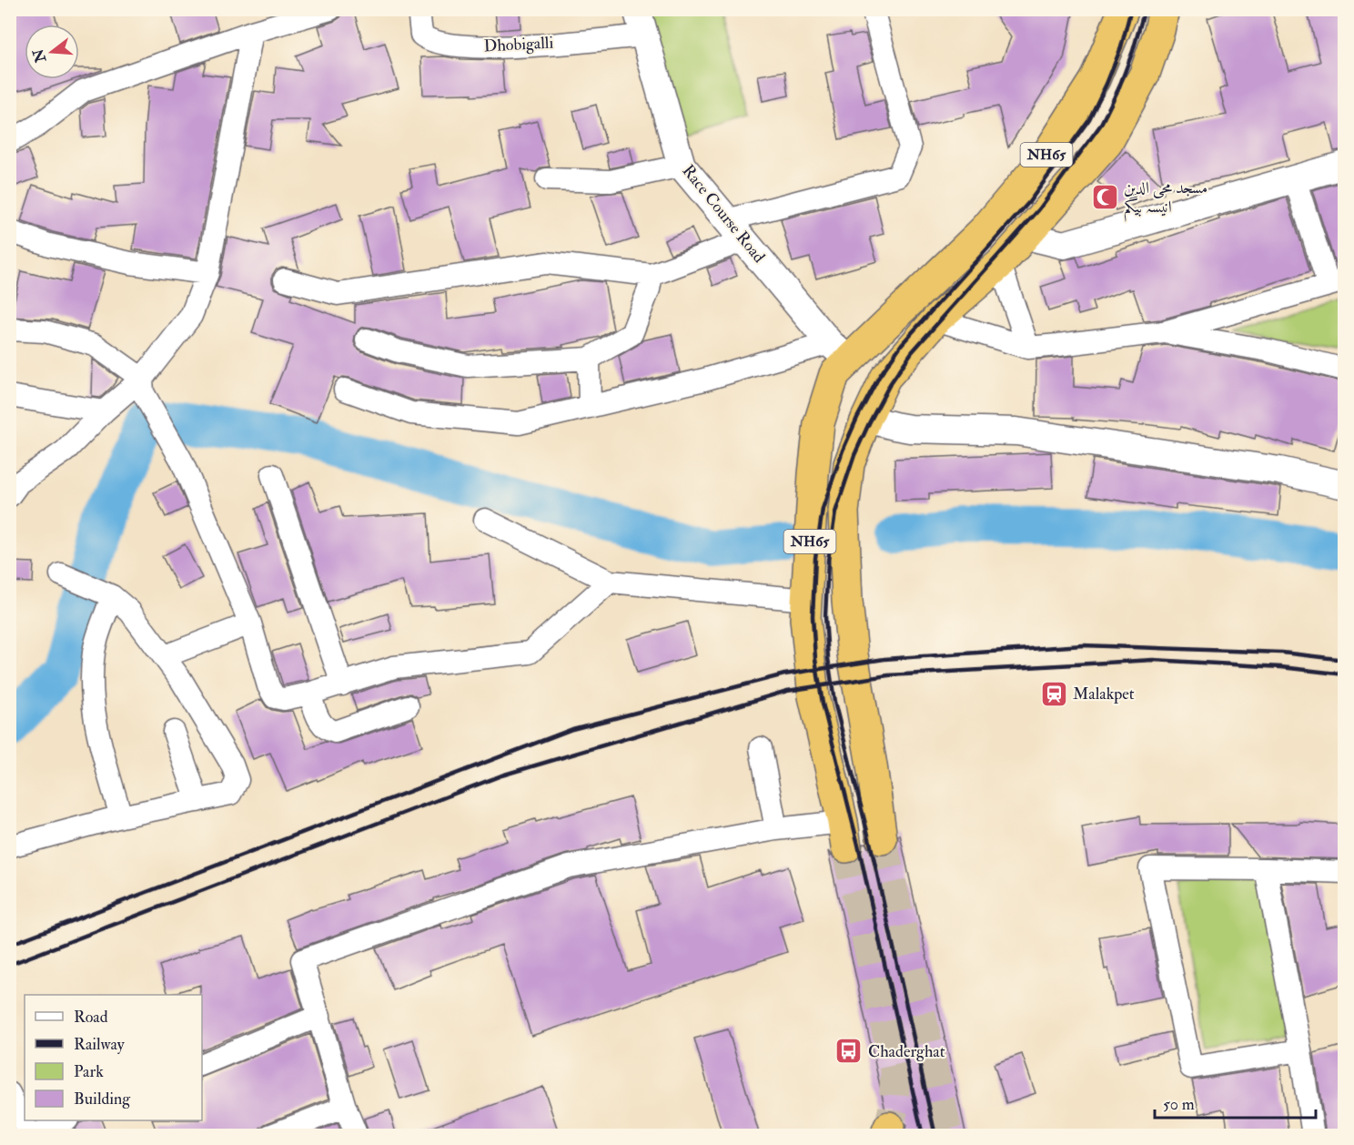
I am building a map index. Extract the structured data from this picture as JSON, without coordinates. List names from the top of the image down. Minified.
{"streets":{"highway":["NH65"],"street":["Dhobigalli","Race Course Road"]},"crossings":[["Dhobigalli","Race Course Road"],["NH65","Race Course Road"]],"places":{"mosque":["مسجد محی الدین انیسہ بیگم"],"station":["Malakpet"],"bus stop":["Chaderghat"]},"legend":["Road","Railway","Park","Building"],"scale_bar":"50 m","north":"left"}
